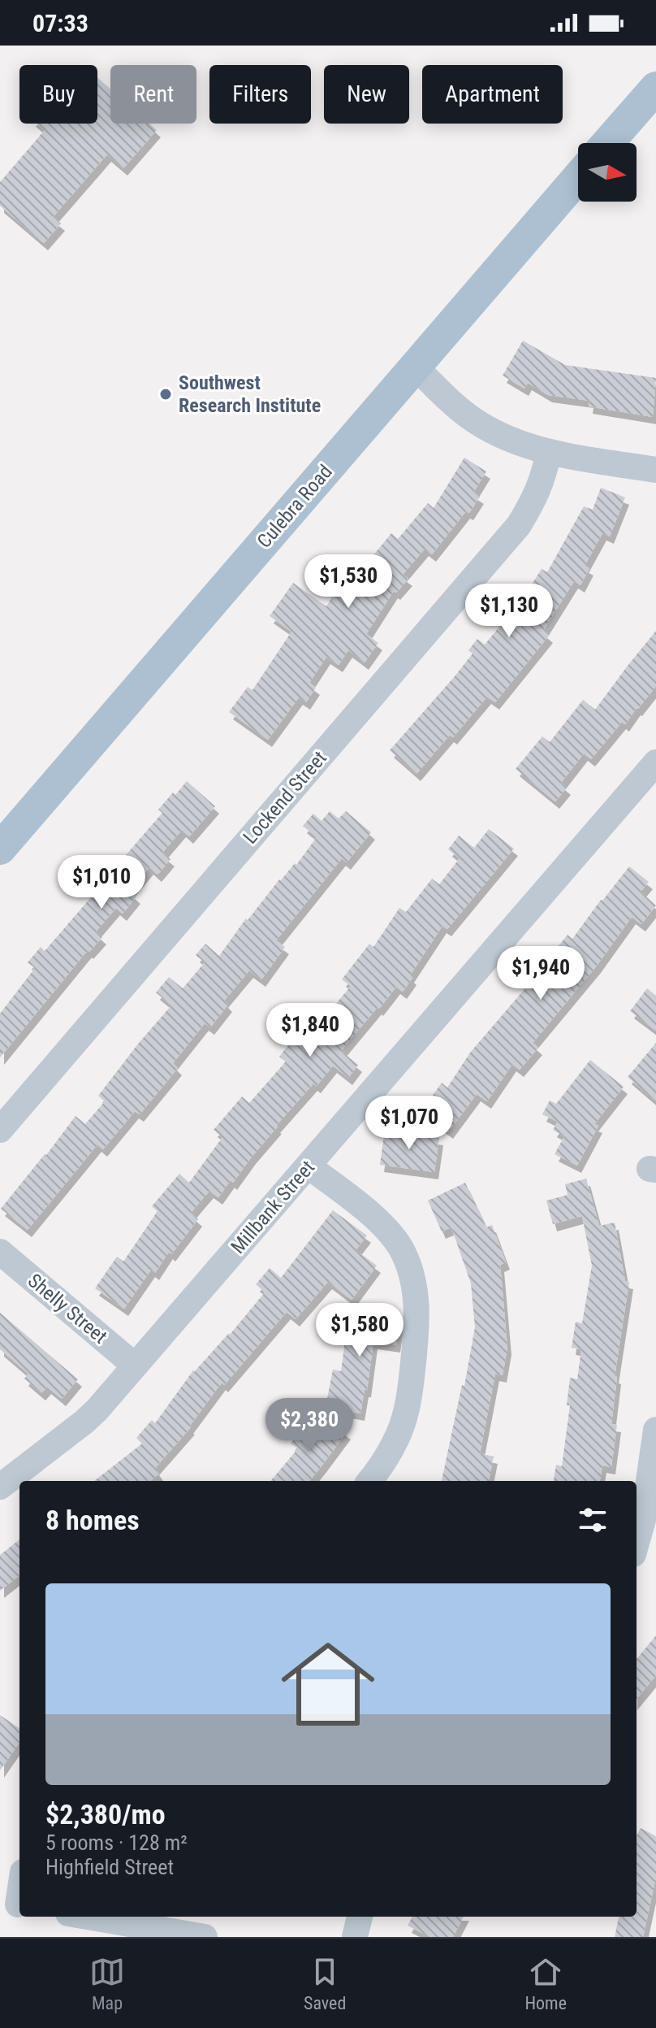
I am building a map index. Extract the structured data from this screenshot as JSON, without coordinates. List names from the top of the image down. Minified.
{"streets":{"main road":["Culebra Road"],"street":["Lockend Street","Millbank Street","Shelly Street"]},"crossings":[["Millbank Street","Shelly Street"]],"places":["Southwest Research Institute"],"north":"right","page":{"status":"07:33","chip":["Buy","Rent","Filters","New","Apartment"],"price":["$1,530","$1,130","$1,010","$1,940","$1,840","$1,070","$1,580","$2,380"],"heading":"8 homes","list":[{"name":"$2,380/mo","note":"5 rooms · 128 m² · Highfield Street"}],"tabs":["Map","Saved","Home"]}}
